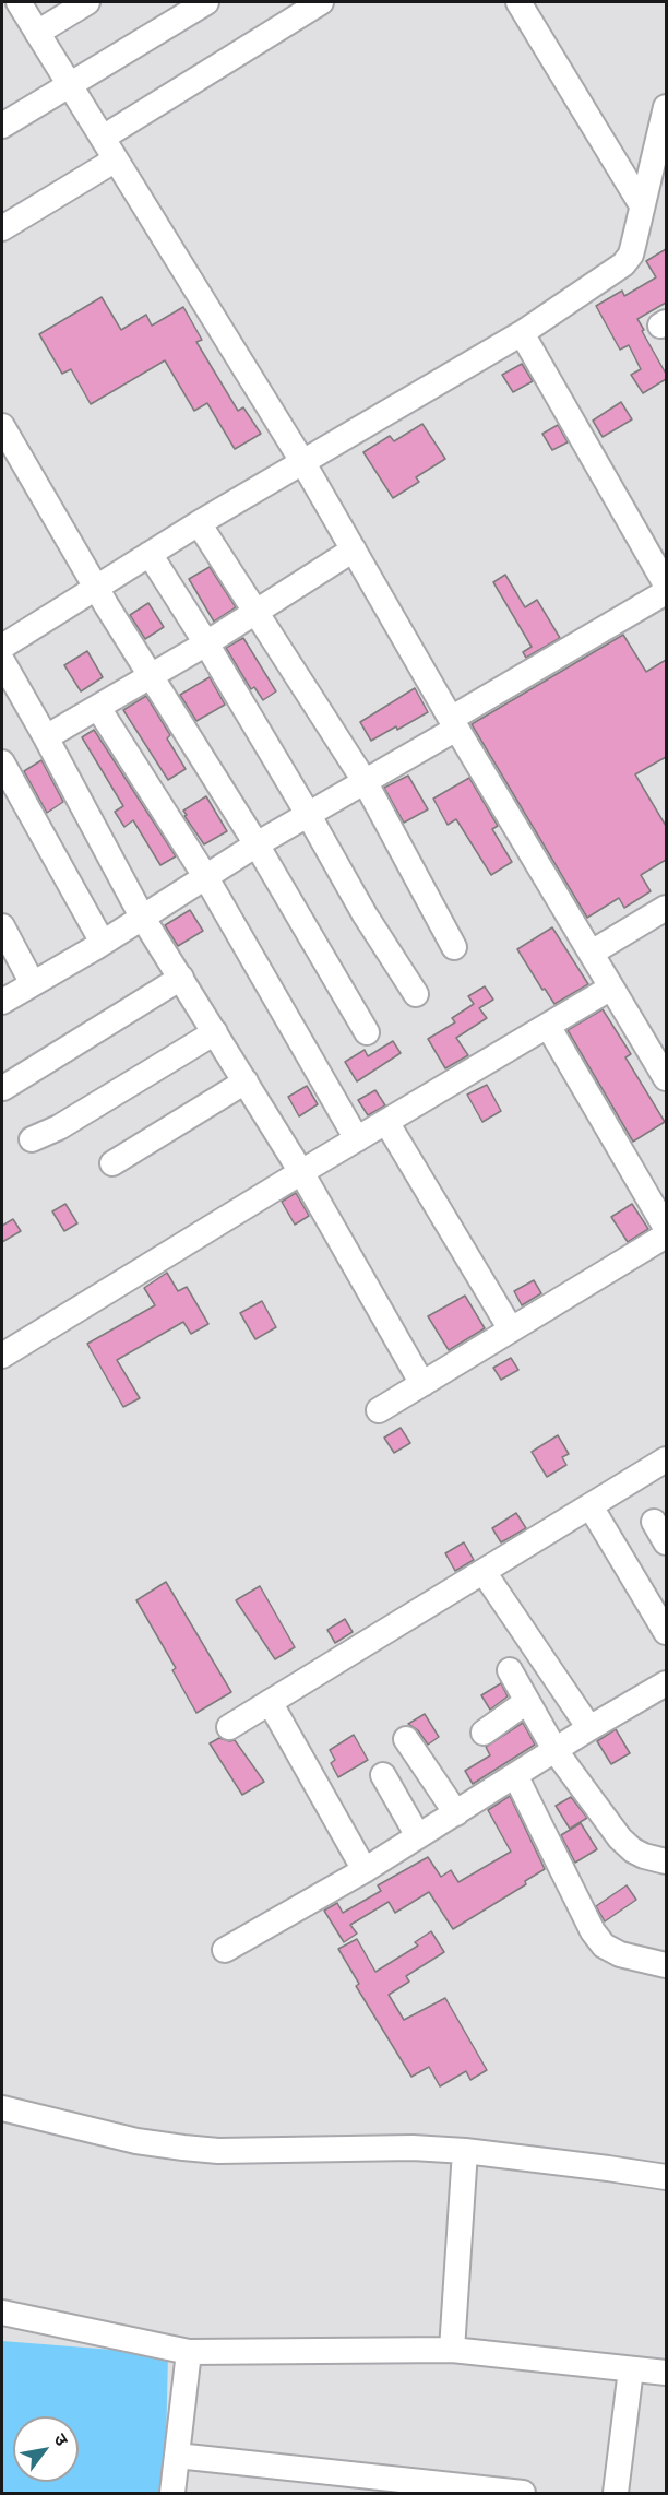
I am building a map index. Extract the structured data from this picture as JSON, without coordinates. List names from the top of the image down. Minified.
{"north":"top right"}
